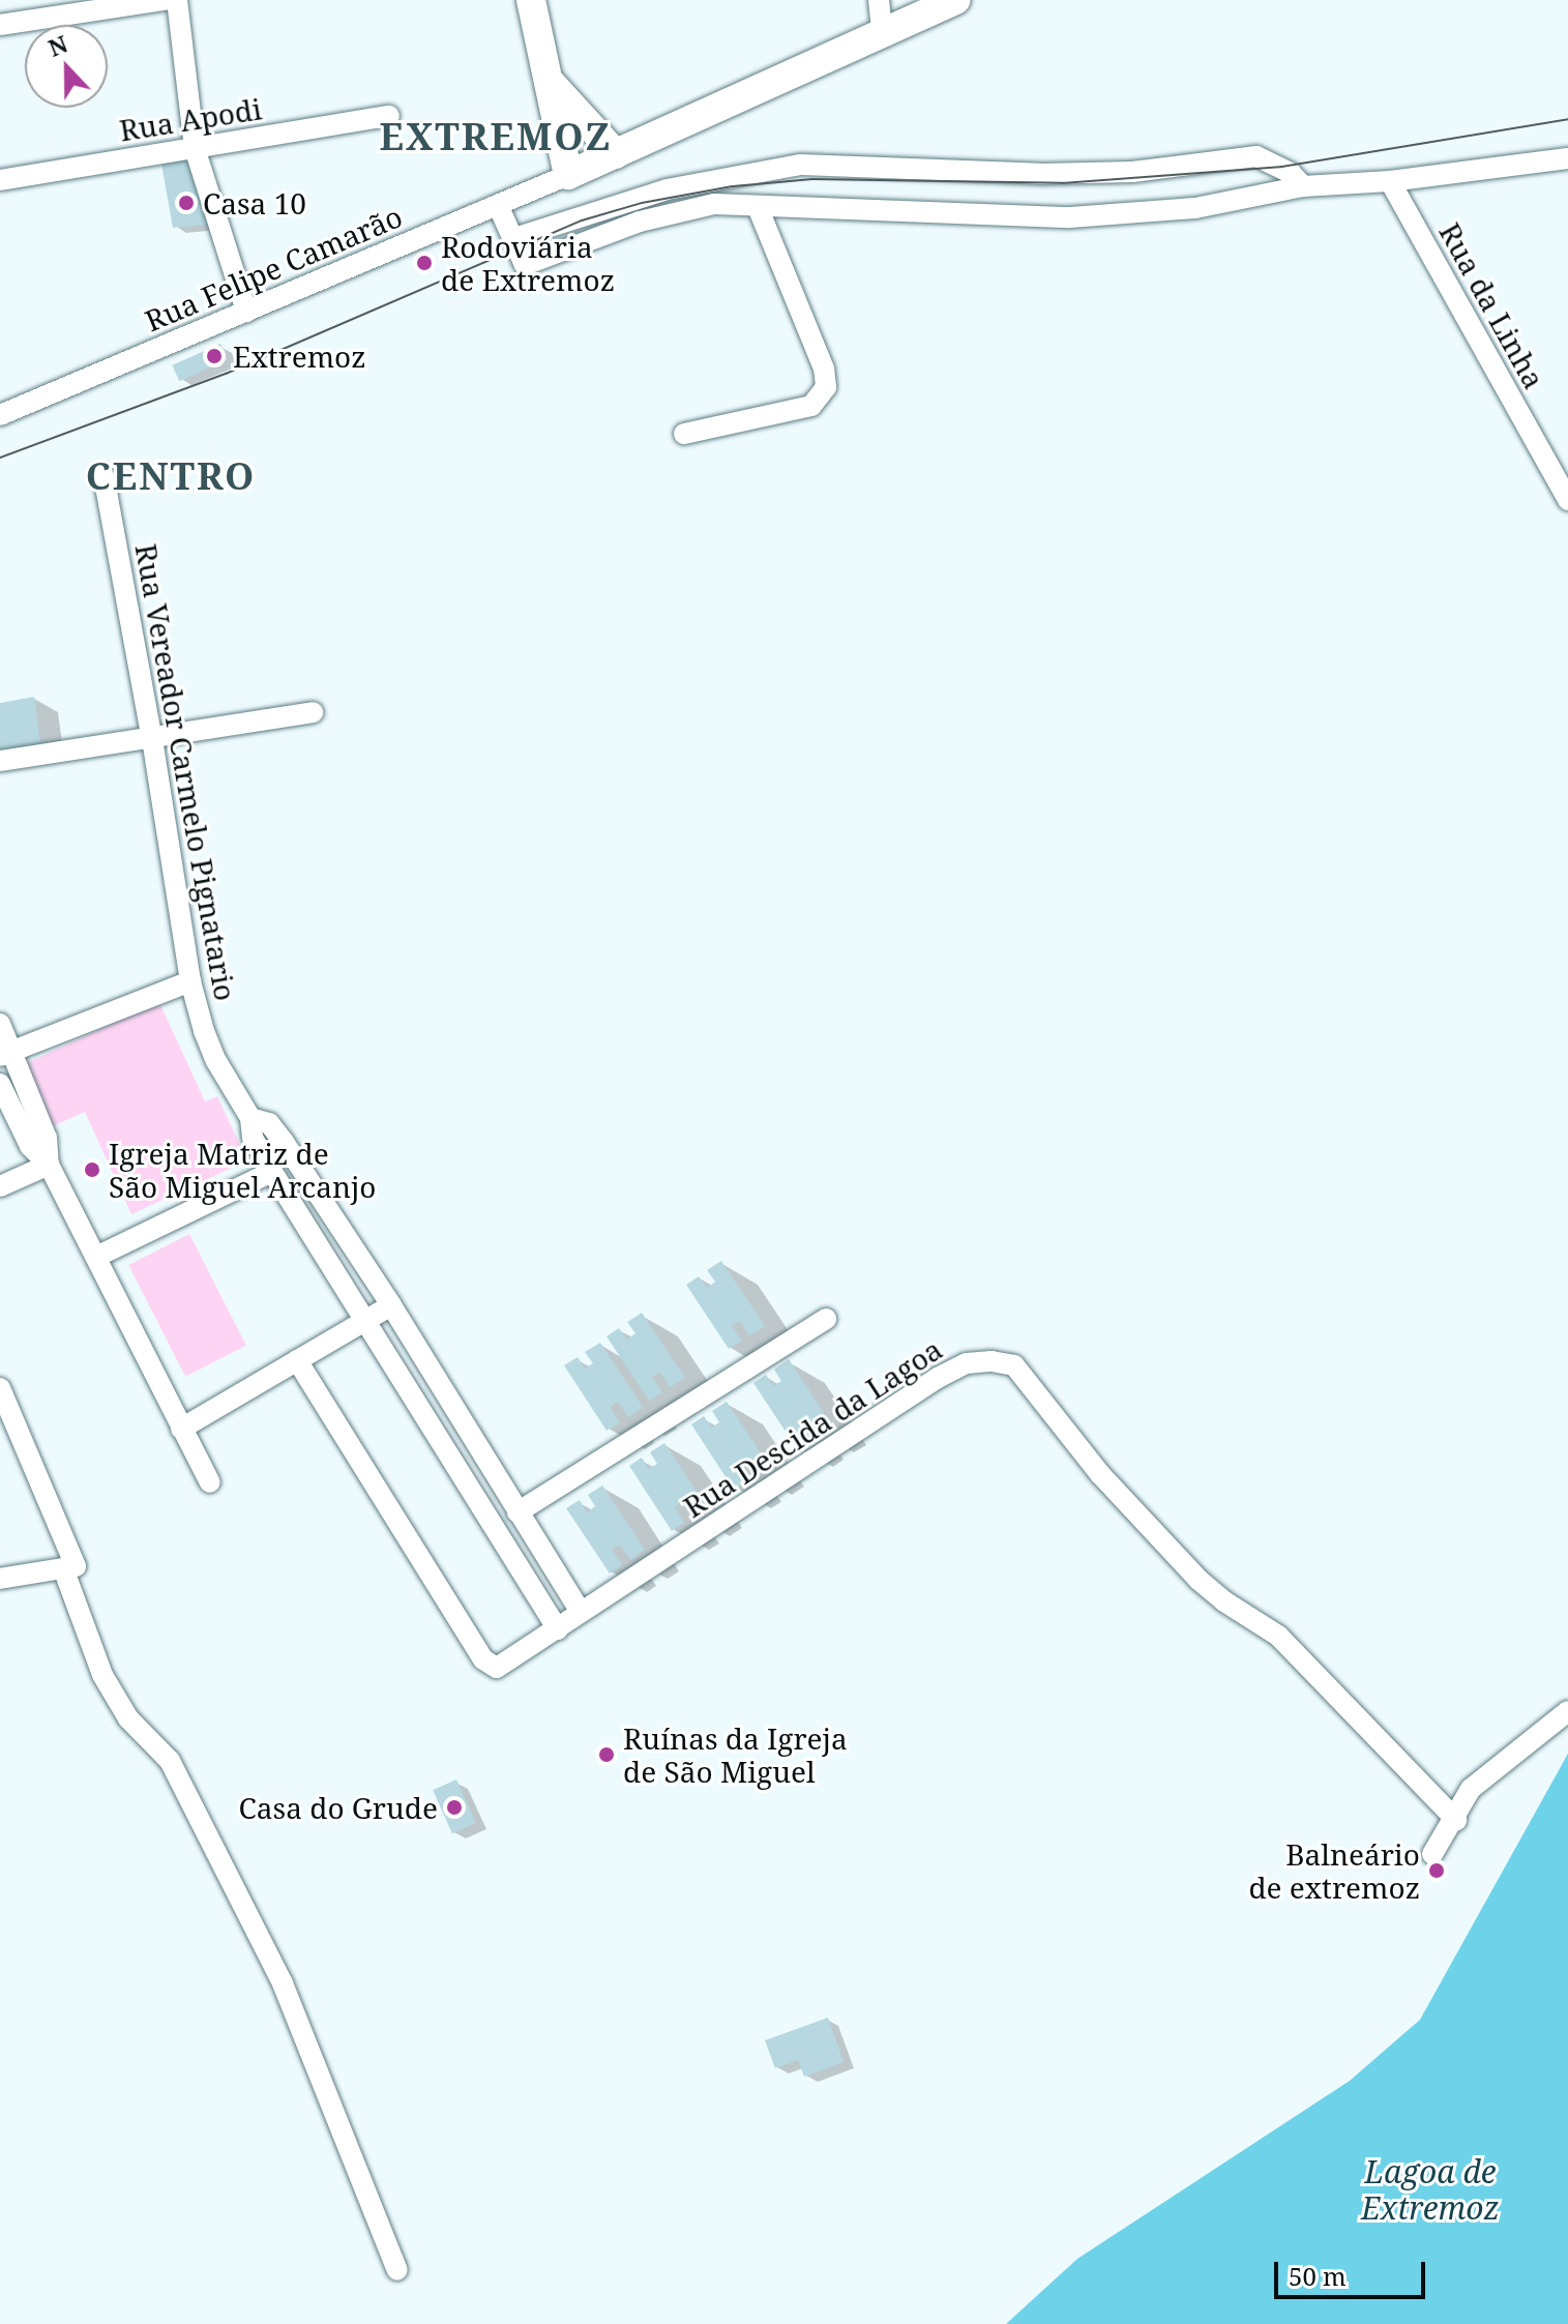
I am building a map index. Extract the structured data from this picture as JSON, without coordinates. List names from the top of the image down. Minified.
{"streets":{"street":["Rua Apodi","Rua Felipe Camarão","Rua da Linha","Rua Vereador Carmelo Pignatario","Rua Descida da Lagoa"]},"crossings":[["Rua Vereador Carmelo Pignatario","Rua Descida da Lagoa"]],"districts":["EXTREMOZ","CENTRO"],"water":["Lagoa de Extremoz"],"places":["Casa 10","Rodoviária de Extremoz","Extremoz","Igreja Matriz de São Miguel Arcanjo","Ruínas da Igreja de São Miguel","Casa do Grude","Balneário de extremoz"],"scale_bar":"50 m","north":"top"}
